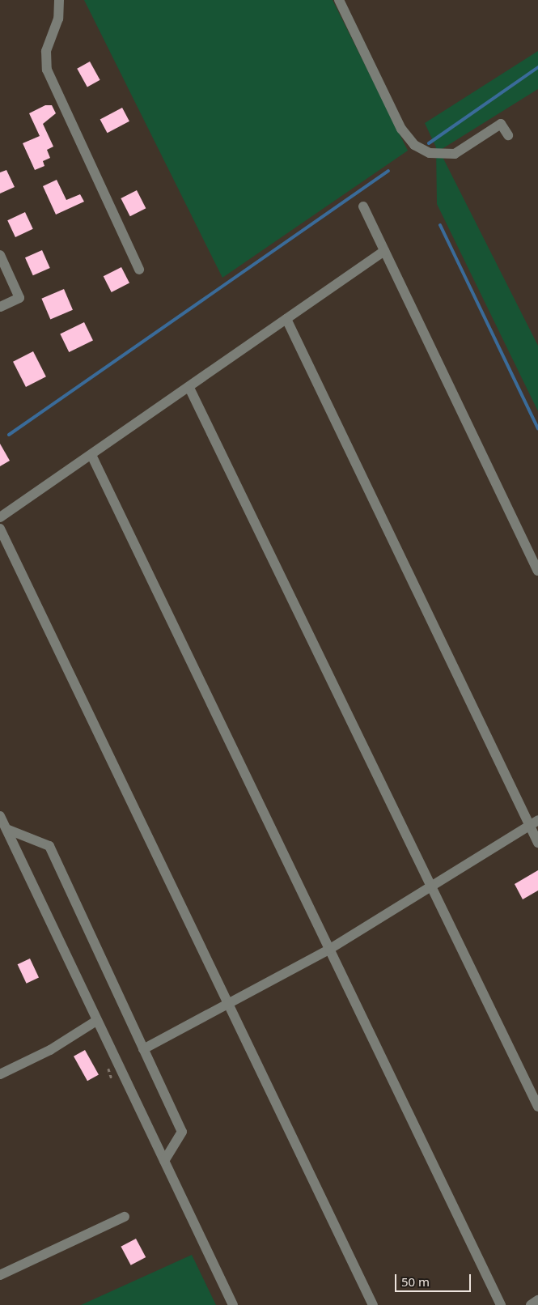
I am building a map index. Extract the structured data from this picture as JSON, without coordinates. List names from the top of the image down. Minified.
{"scale_bar":"50 m"}
